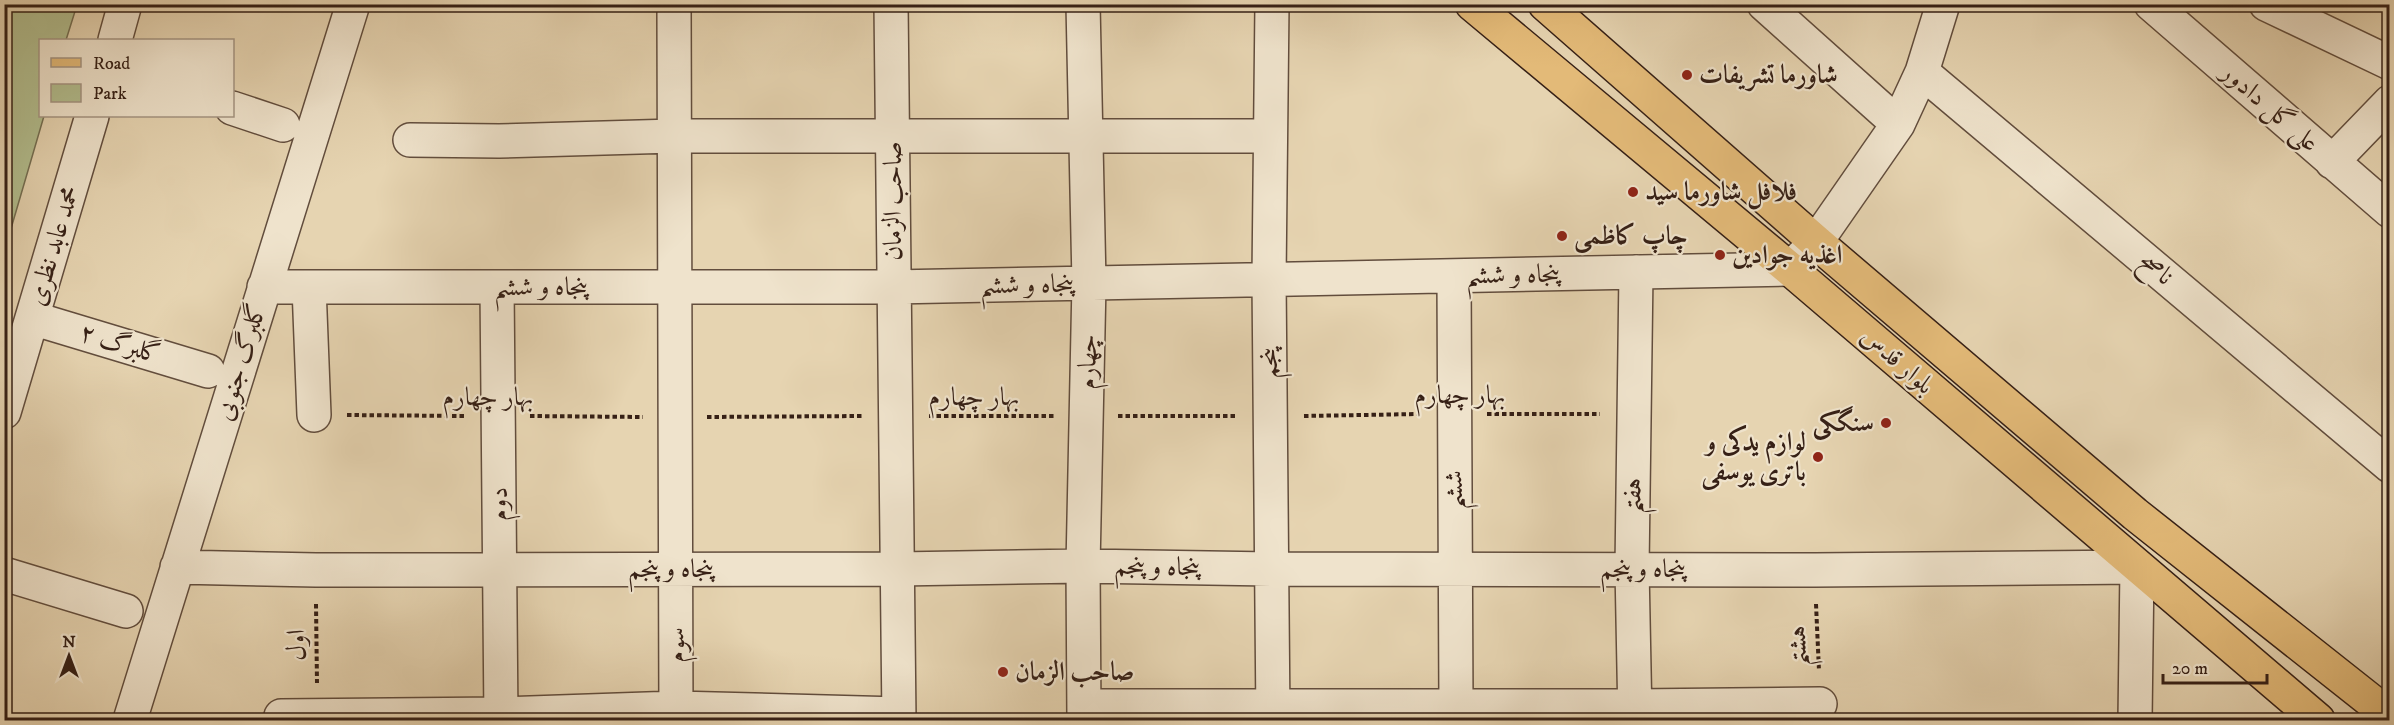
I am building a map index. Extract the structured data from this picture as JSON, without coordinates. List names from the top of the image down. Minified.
{"streets":{"main road":["بلوار قدس"],"street":["علی گل دادور","صاحب الزمان","محمد عابد نظری","ناصح","پنجاه و ششم","گلبرگ ۲","گلبرگ جنوبی","چهارم","پنجم","ششم","هفتم","دوم","پنجاه و پنجم","سوم"],"path":["بهار چهارم","اول","هشتم"]},"crossings":[["صاحب الزمان","پنجاه و ششم"],["صاحب الزمان","بهار چهارم"],["صاحب الزمان","پنجاه و پنجم"],["محمد عابد نظری","گلبرگ ۲"],["پنجاه و ششم","بلوار قدس"],["پنجاه و ششم","گلبرگ جنوبی"],["پنجاه و ششم","چهارم"],["پنجاه و ششم","پنجم"],["پنجاه و ششم","ششم"],["پنجاه و ششم","هفتم"],["پنجاه و ششم","دوم"],["پنجاه و ششم","سوم"],["بلوار قدس","پنجاه و پنجم"],["گلبرگ جنوبی","پنجاه و پنجم"],["چهارم","بهار چهارم"],["چهارم","پنجاه و پنجم"],["پنجم","بهار چهارم"],["پنجم","پنجاه و پنجم"],["بهار چهارم","ششم"],["بهار چهارم","هفتم"],["بهار چهارم","دوم"],["بهار چهارم","سوم"],["ششم","پنجاه و پنجم"],["هفتم","پنجاه و پنجم"],["دوم","پنجاه و پنجم"],["پنجاه و پنجم","اول"],["پنجاه و پنجم","سوم"],["پنجاه و پنجم","هشتم"]],"places":["شاورما تشریفات","فلافل شاورما سید","چاپ كاظمى","اغذیه جوادین","سنگکی","لوازم یدکی و باتری یوسفی","صاحب الزمان"],"legend":["Road","Park"],"scale_bar":"20 m","north":"top"}
